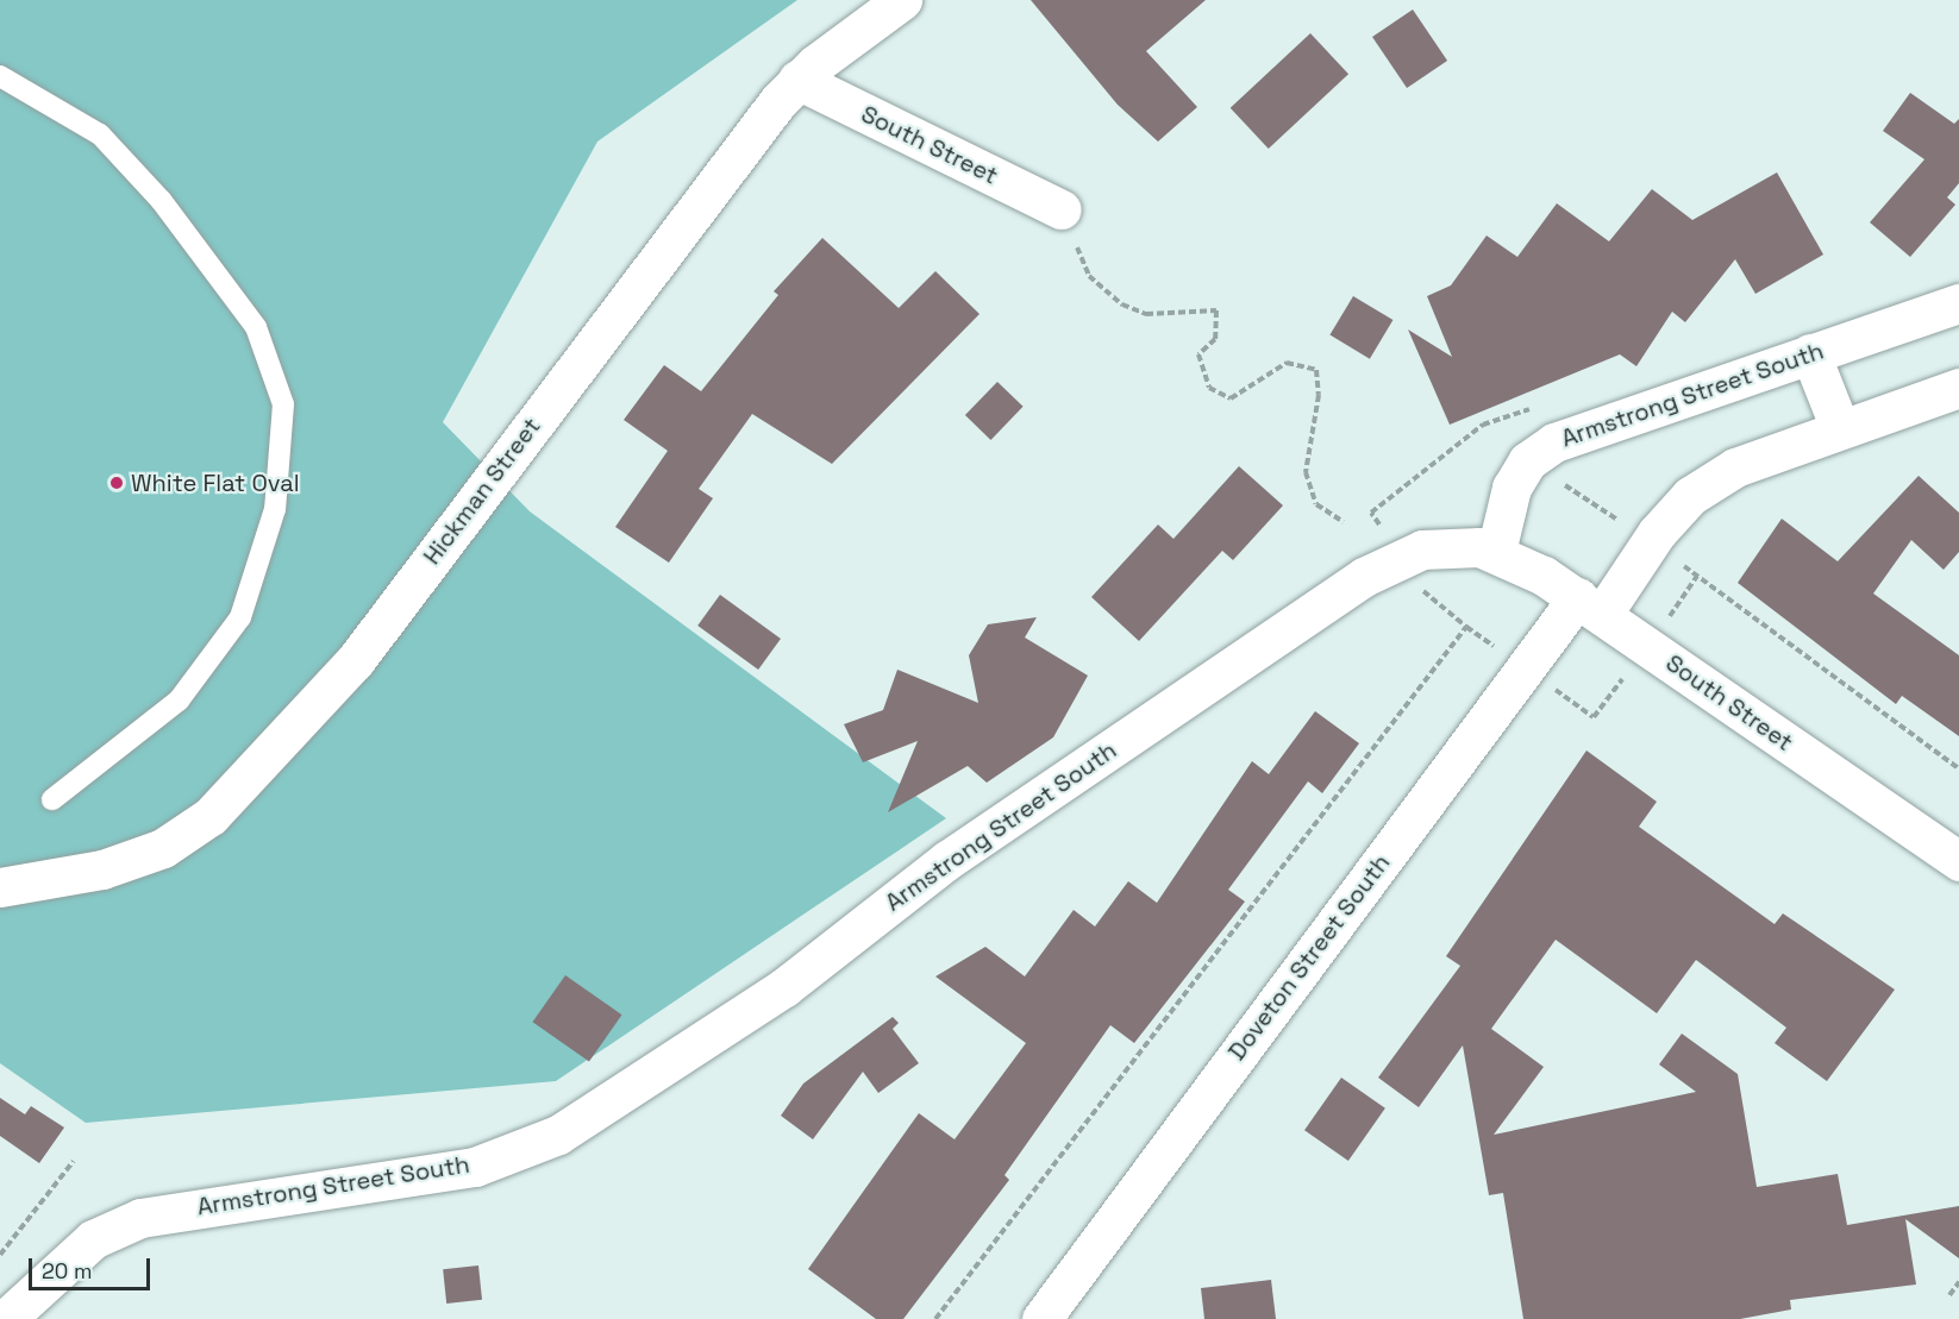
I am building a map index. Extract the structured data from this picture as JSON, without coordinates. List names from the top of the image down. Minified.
{"streets":{"street":["South Street","Armstrong Street South","Hickman Street","Doveton Street South"]},"crossings":[["South Street","Armstrong Street South"],["South Street","Hickman Street"],["South Street","Doveton Street South"]],"places":["White Flat Oval"],"scale_bar":"20 m"}
